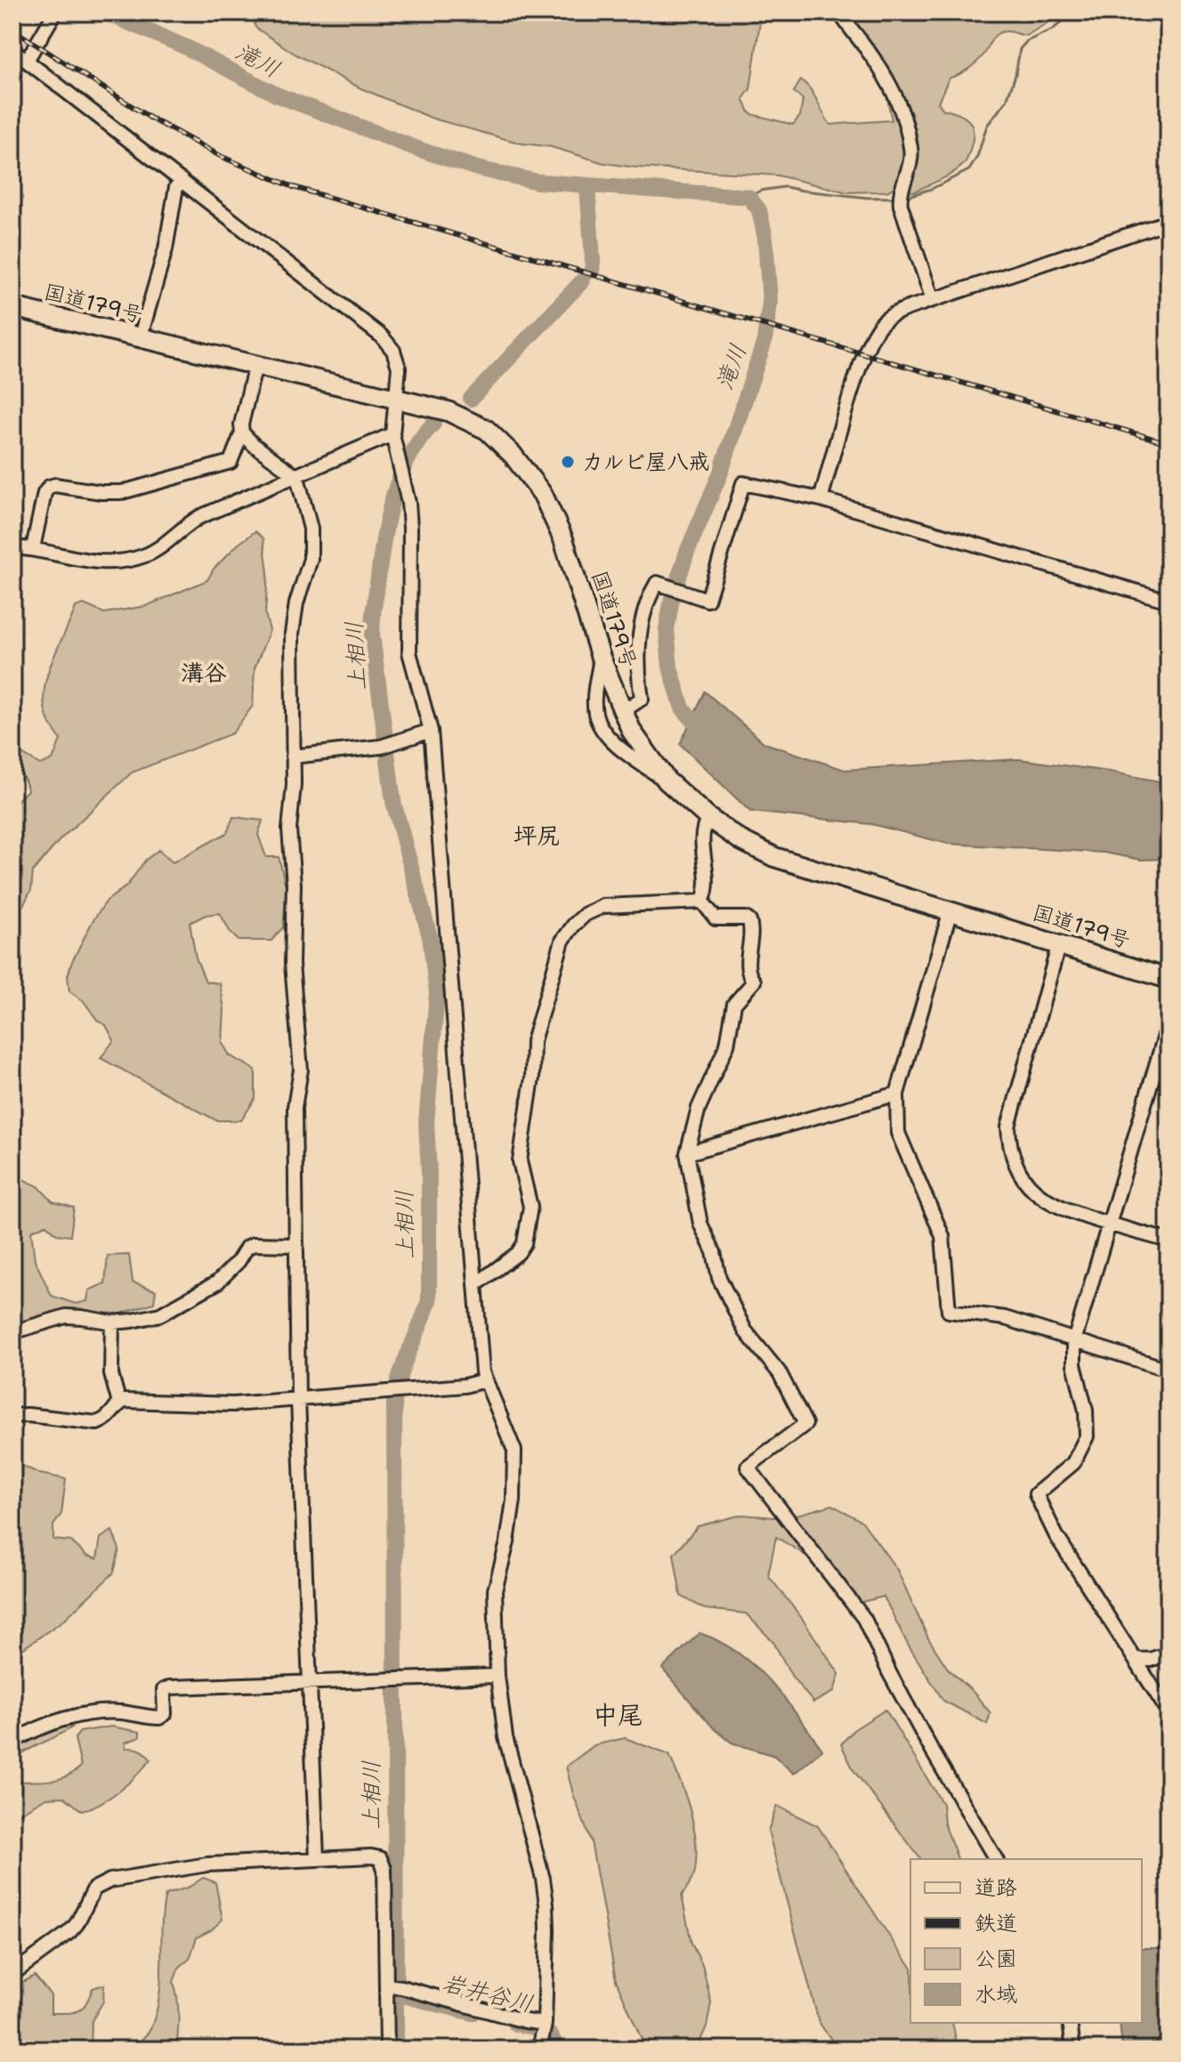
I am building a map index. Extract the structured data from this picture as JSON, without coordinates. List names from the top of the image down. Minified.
{"streets":{"highway":["国道179号"]},"districts":["溝谷","坪尻","中尾"],"water":["滝川","上相川","岩井谷川"],"places":["カルビ屋八戒"],"legend":["道路","鉄道","公園","水域"]}
